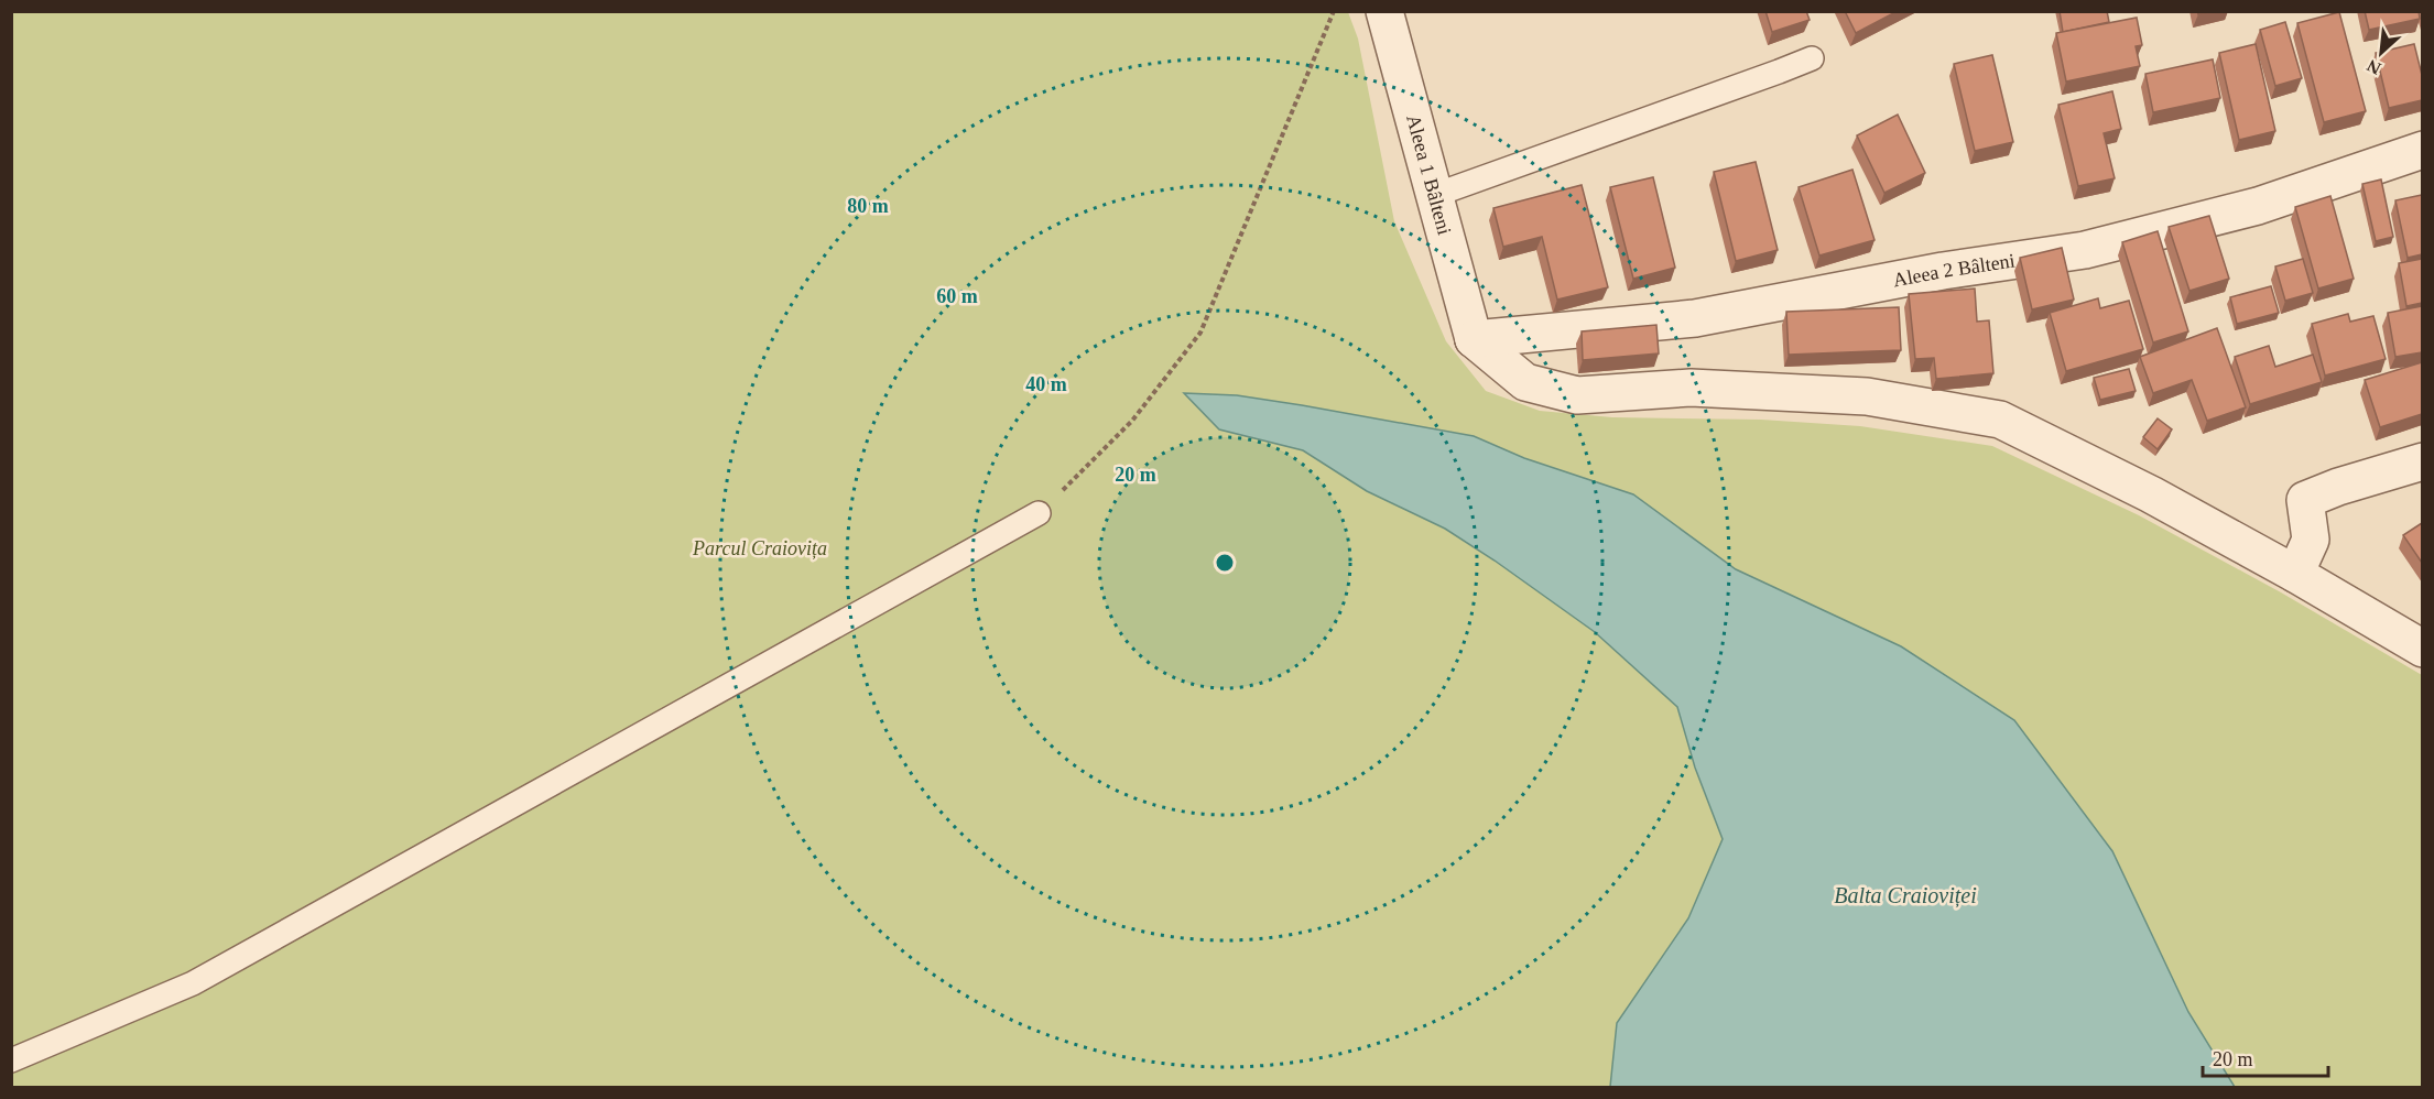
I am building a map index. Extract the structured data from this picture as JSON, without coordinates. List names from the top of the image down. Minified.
{"streets":{"street":["Aleea 1 Bâlteni","Aleea 2 Bâlteni"]},"crossings":[["Aleea 1 Bâlteni","Aleea 2 Bâlteni"]],"water":["Balta Craioviței"],"parks":["Parcul Craiovița"],"scale_bar":"20 m","north":"bottom left","rings":["80 m","60 m","40 m","20 m"]}
